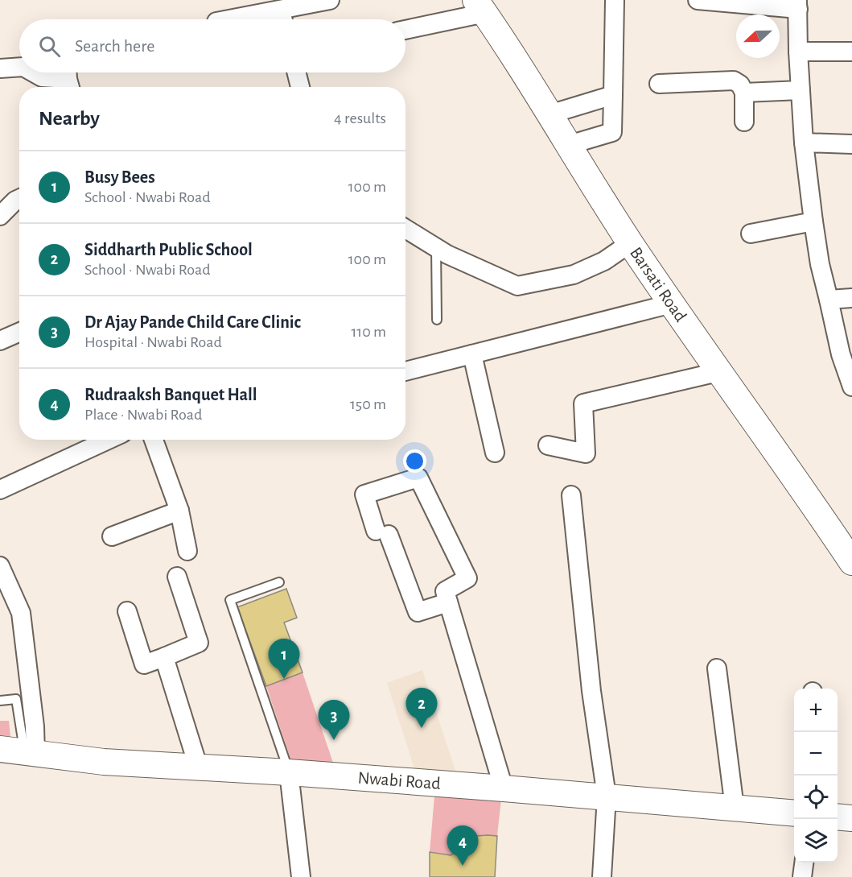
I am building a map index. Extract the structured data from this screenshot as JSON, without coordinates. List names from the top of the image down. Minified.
{"streets":{"street":["Barsati Road","Nwabi Road"]},"north":"left","page":{"search":"Search here","heading":["Nearby","4 results"],"list":[{"mark":"1","name":"Busy Bees","note":"School · Nwabi Road","value":"100 m"},{"mark":"2","name":"Siddharth Public School","note":"School · Nwabi Road","value":"100 m"},{"mark":"3","name":"Dr Ajay Pande Child Care Clinic","note":"Hospital · Nwabi Road","value":"110 m"},{"mark":"4","name":"Rudraaksh Banquet Hall","note":"Place · Nwabi Road","value":"150 m"}],"pins":["1","2","3","4"],"map_buttons":["+","−"]}}
